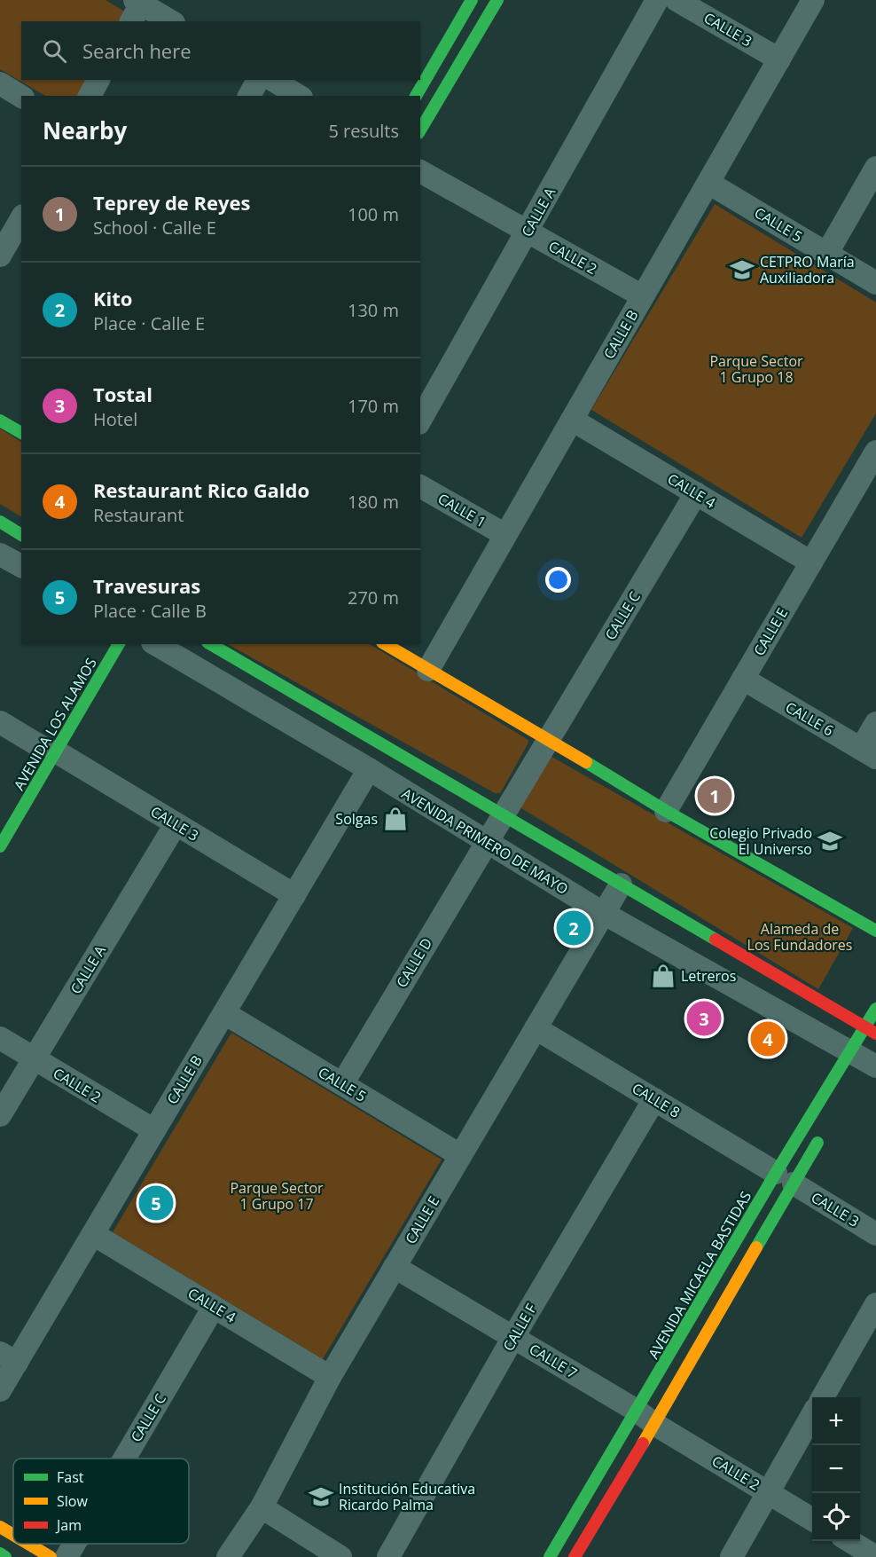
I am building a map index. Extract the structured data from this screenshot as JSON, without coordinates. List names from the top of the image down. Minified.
{"streets":{"main road":["AVENIDA LOS ALAMOS","AVENIDA PRIMERO DE MAYO","AVENIDA MICAELA BASTIDAS"],"street":["CALLE 3","CALLE A","CALLE 5","CALLE 2","CALLE B","CALLE 4","CALLE 1","CALLE C","CALLE E","CALLE 6","CALLE D","CALLE 8","CALLE F","CALLE 7"]},"crossings":[["CALLE 3","CALLE A"],["CALLE 3","CALLE B"],["CALLE 3","AVENIDA LOS ALAMOS"],["CALLE 3","CALLE 8"],["CALLE 3","AVENIDA MICAELA BASTIDAS"],["CALLE A","CALLE 2"],["CALLE 5","CALLE B"],["CALLE 5","CALLE E"],["CALLE 5","CALLE D"],["CALLE 2","CALLE B"],["CALLE 2","AVENIDA MICAELA BASTIDAS"],["CALLE 2","CALLE 7"],["CALLE B","CALLE 4"],["CALLE B","CALLE 1"],["CALLE B","AVENIDA PRIMERO DE MAYO"],["CALLE 4","CALLE C"],["CALLE 4","CALLE E"],["CALLE C","AVENIDA PRIMERO DE MAYO"],["CALLE C","CALLE D"],["CALLE E","CALLE 6"],["CALLE E","AVENIDA PRIMERO DE MAYO"],["CALLE E","CALLE 8"],["CALLE E","CALLE 7"],["AVENIDA PRIMERO DE MAYO","CALLE D"],["AVENIDA PRIMERO DE MAYO","AVENIDA MICAELA BASTIDAS"],["CALLE 8","AVENIDA MICAELA BASTIDAS"],["CALLE 8","CALLE F"],["AVENIDA MICAELA BASTIDAS","CALLE 7"],["CALLE F","CALLE 7"]],"parks":["Parque Sector 1 Grupo 18","Alameda de Los Fundadores","Parque Sector 1 Grupo 17"],"places":{"school or university":["CETPRO María Auxiliadora","Colegio Privado El Universo","Institución Educativa Ricardo Palma"],"shop":["Solgas","Letreros"]},"legend":["Fast","Slow","Jam"],"page":{"search":"Search here","heading":["Nearby","5 results"],"list":[{"mark":"1","name":"Teprey de Reyes","note":"School · Calle E","value":"100 m"},{"mark":"2","name":"Kito","note":"Place · Calle E","value":"130 m"},{"mark":"3","name":"Tostal","note":"Hotel","value":"170 m"},{"mark":"4","name":"Restaurant Rico Galdo","note":"Restaurant","value":"180 m"},{"mark":"5","name":"Travesuras","note":"Place · Calle B","value":"270 m"}],"pins":["1","2","3","4","5"],"map_buttons":["+","−"]}}
